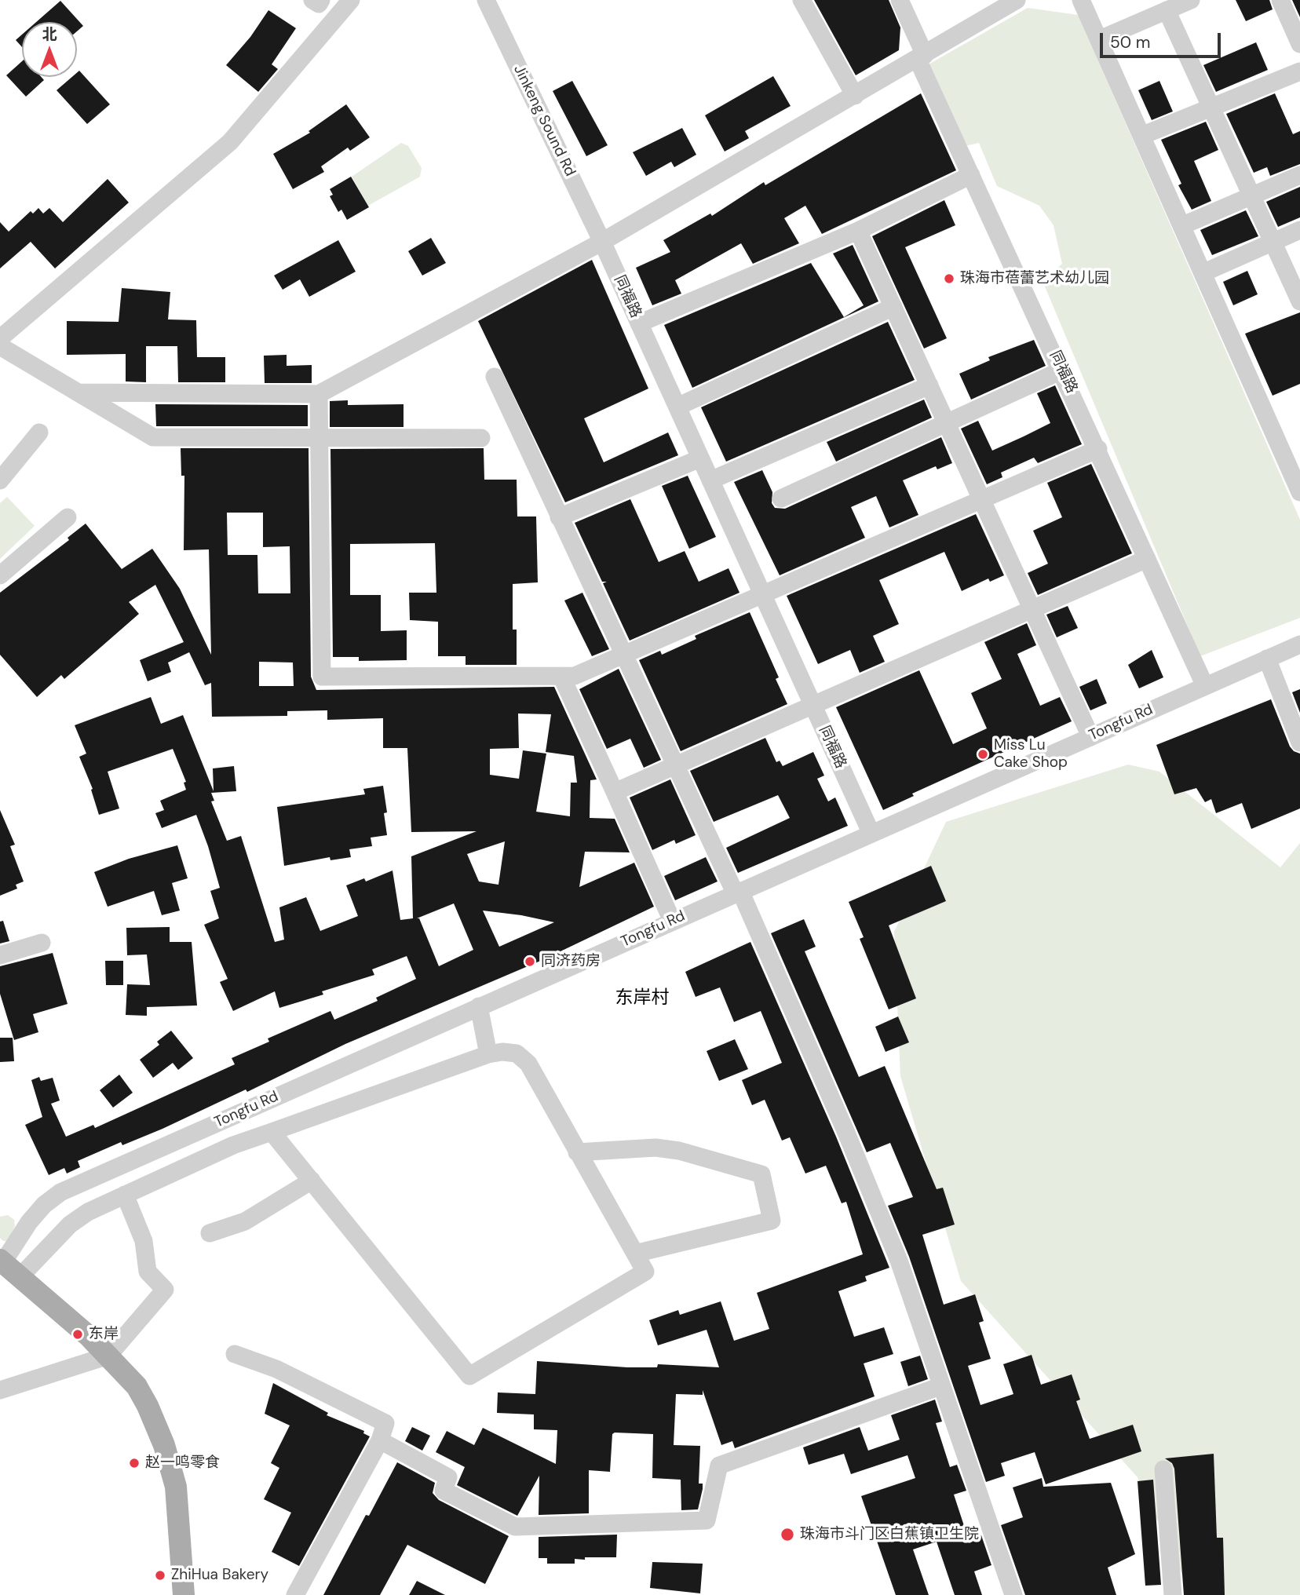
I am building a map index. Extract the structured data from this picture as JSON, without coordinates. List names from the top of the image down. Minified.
{"streets":{"street":["Jinkeng Sound Rd","同福路","Tongfu Rd"]},"crossings":[["Jinkeng Sound Rd","同福路"],["同福路","Tongfu Rd"]],"districts":["东岸村"],"places":["珠海市蓓蕾艺术幼儿园","Miss Lu Cake Shop","同济药房","东岸","赵一鸣零食","珠海市斗门区白蕉镇卫生院","ZhiHua Bakery"],"scale_bar":"50 m","north":"top"}
